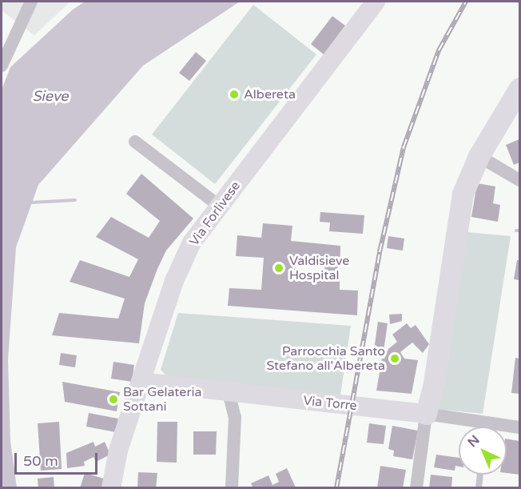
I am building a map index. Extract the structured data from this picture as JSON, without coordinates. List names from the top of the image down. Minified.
{"streets":{"street":["Via Forlivese","Via Torre"]},"crossings":[["Via Forlivese","Via Torre"]],"water":["Sieve"],"places":["Albereta","Valdisieve Hospital","Parrocchia Santo Stefano all'Albereta","Bar Gelateria Sottani"],"scale_bar":"50 m","north":"top left"}
